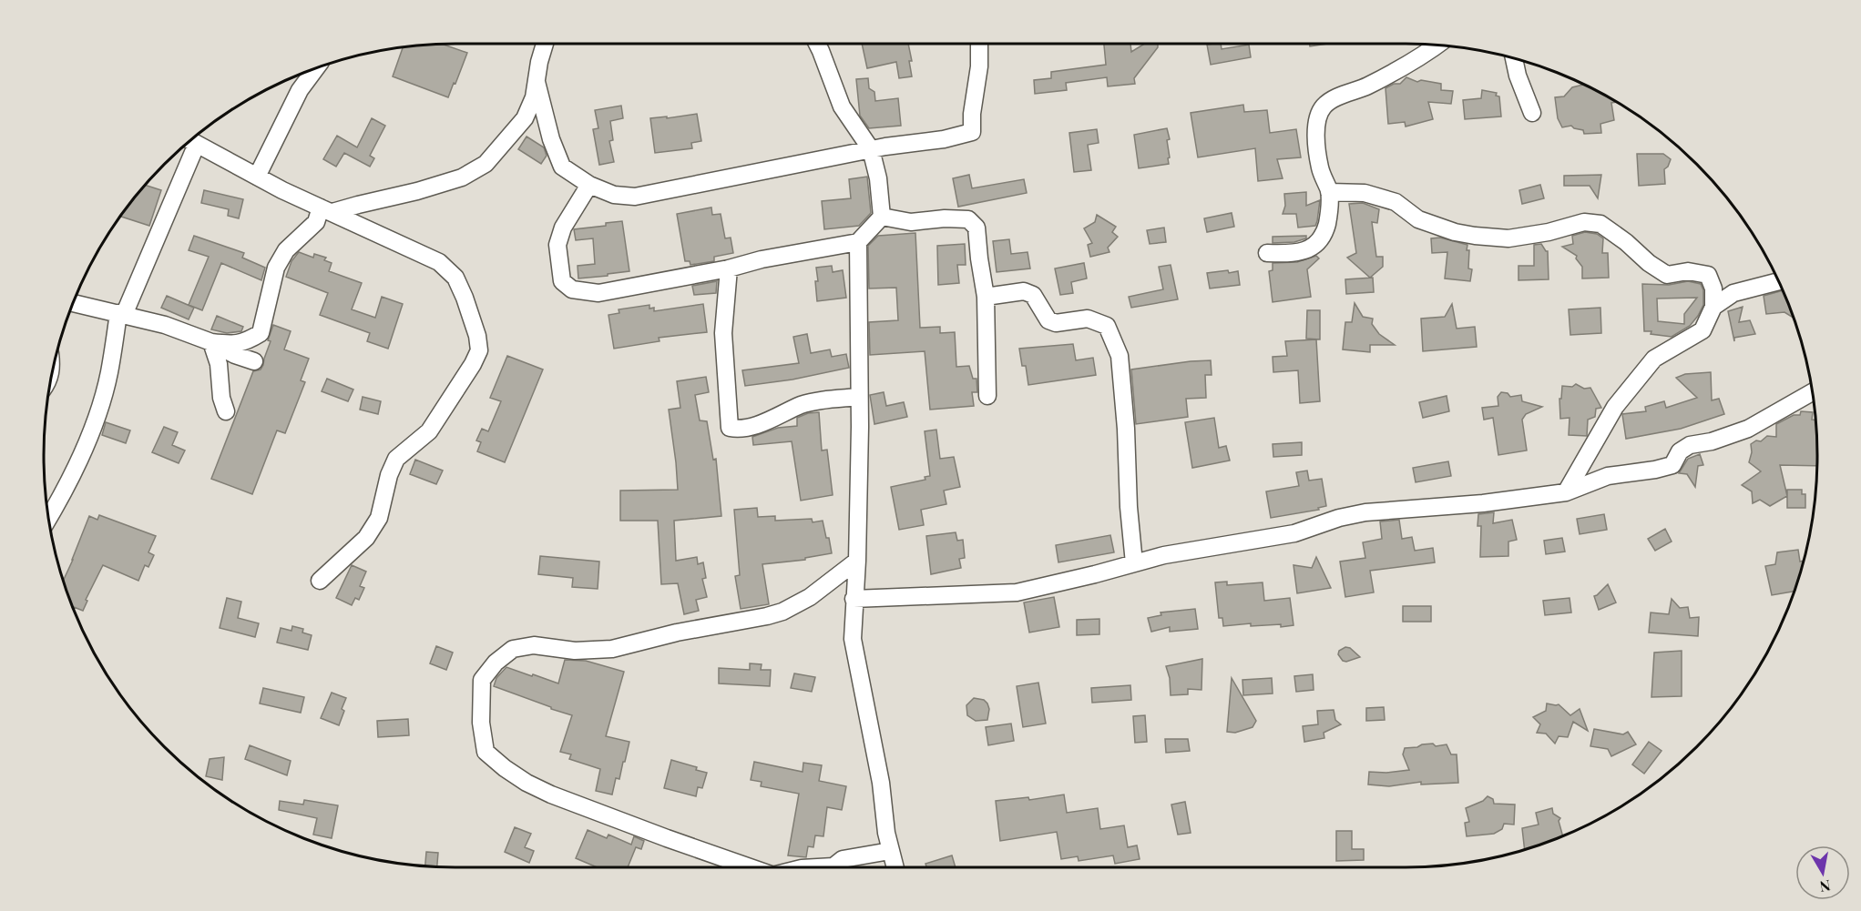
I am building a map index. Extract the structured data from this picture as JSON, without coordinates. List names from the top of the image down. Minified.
{"north":"bottom"}
